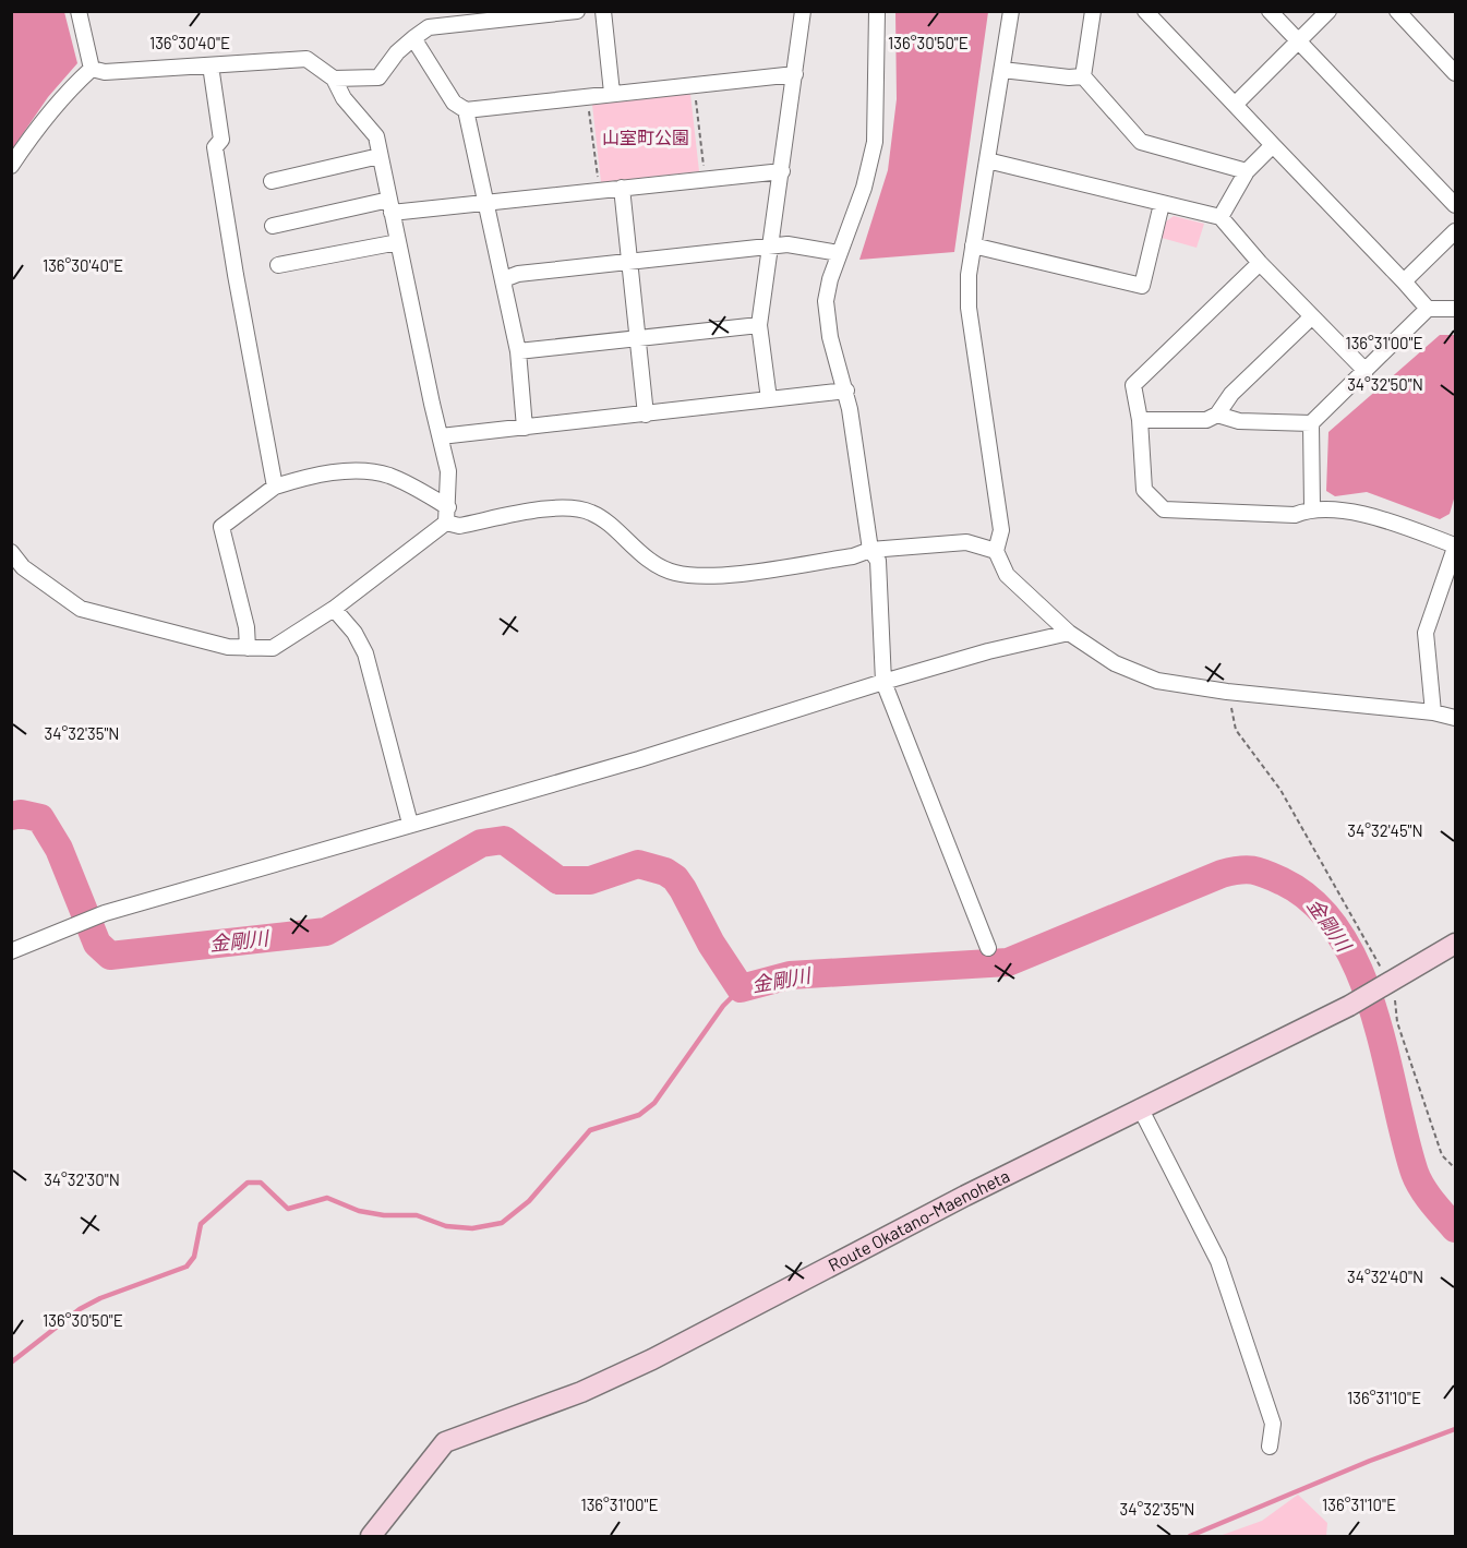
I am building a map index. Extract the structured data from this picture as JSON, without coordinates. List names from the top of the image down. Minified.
{"streets":{"main road":["Route Okatano-Maenoheta"]},"water":["金剛川"],"parks":["山室町公園"],"coordinates":["136°30'40\"E","136°30'50\"E","136°31'00\"E","34°32'50\"N","34°32'35\"N","34°32'45\"N","34°32'30\"N","34°32'40\"N","136°31'10\"E"]}
